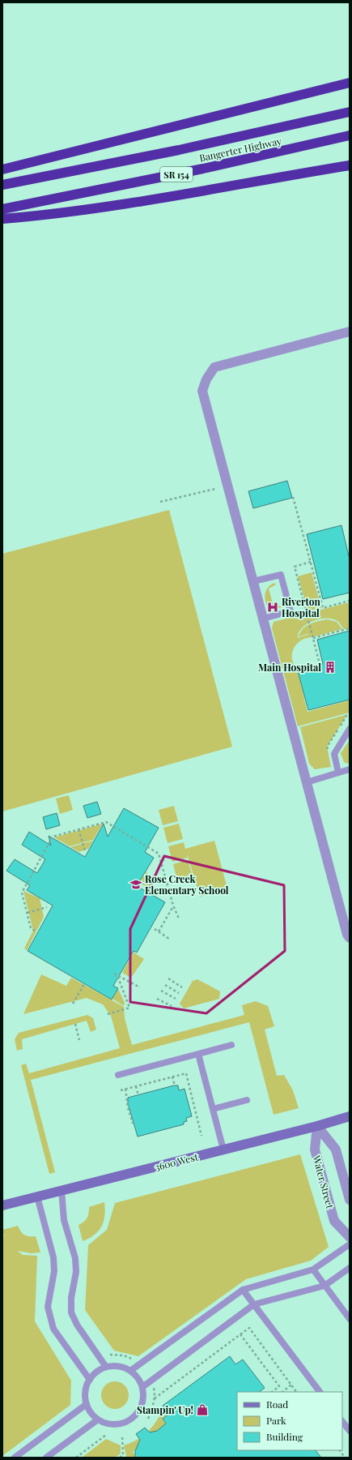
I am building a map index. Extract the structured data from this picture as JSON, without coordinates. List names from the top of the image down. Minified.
{"streets":{"highway":["Bangerter Highway","SR 154"],"main road":["3600 West"],"street":["Water Street"]},"crossings":[["3600 West","Water Street"]],"places":{"hospital":["Riverton Hospital"],"building":["Main Hospital"],"school or university":["Rose Creek Elementary School"],"shop":["Stampin' Up!"]},"legend":["Road","Park","Building"]}
